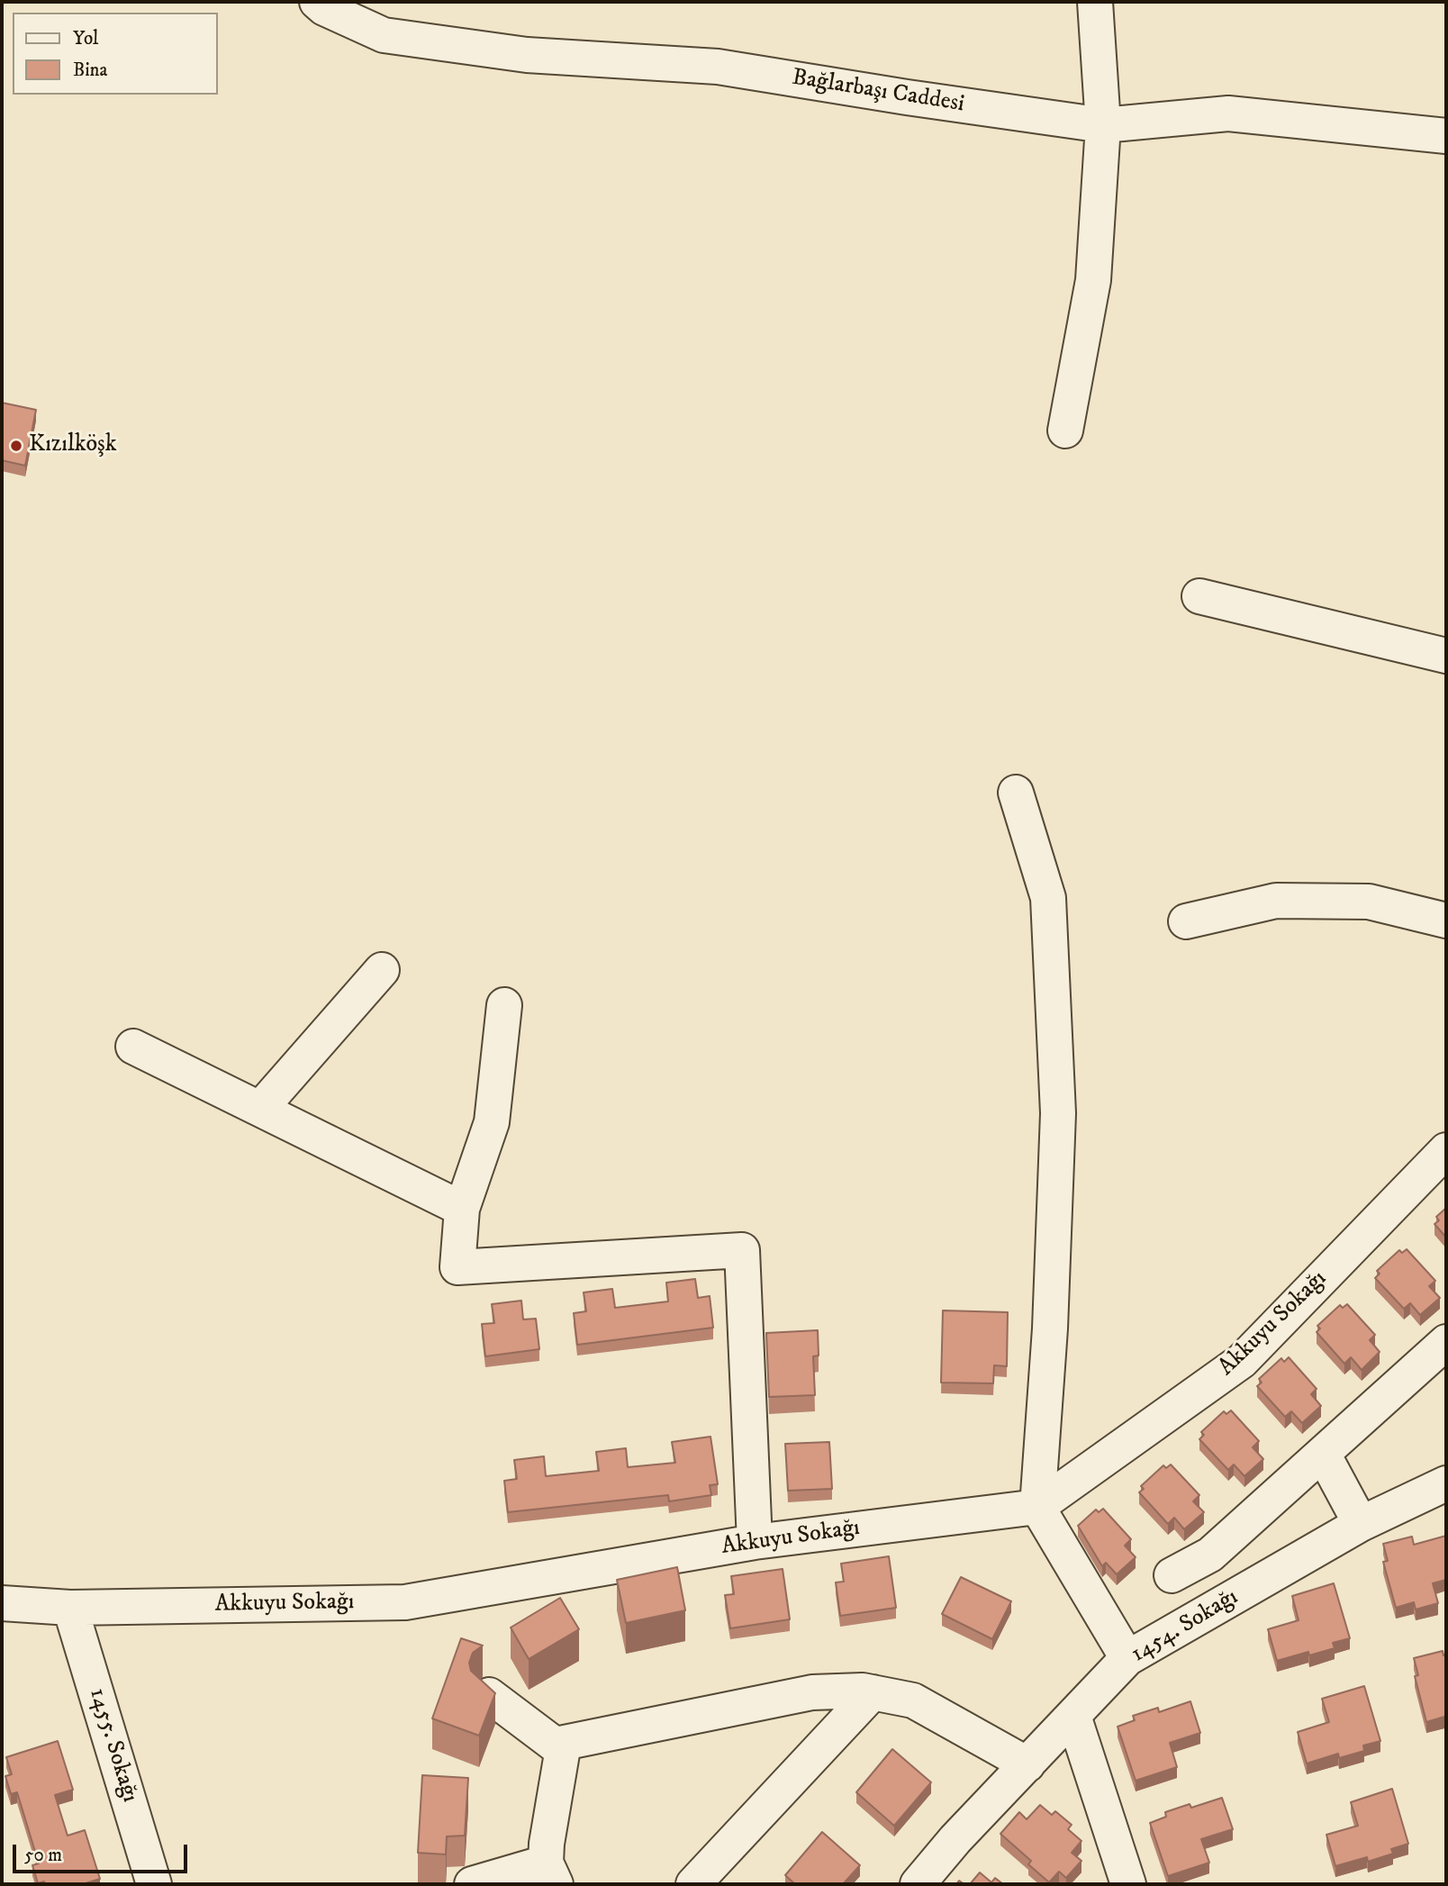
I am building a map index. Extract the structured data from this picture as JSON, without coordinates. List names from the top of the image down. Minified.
{"streets":{"street":["Bağlarbaşı Caddesi","Akkuyu Sokağı","1454. Sokağı","1455. Sokağı"]},"crossings":[["Akkuyu Sokağı","1455. Sokağı"]],"places":["Kızılköşk"],"legend":["Yol","Bina"],"scale_bar":"50 m"}
